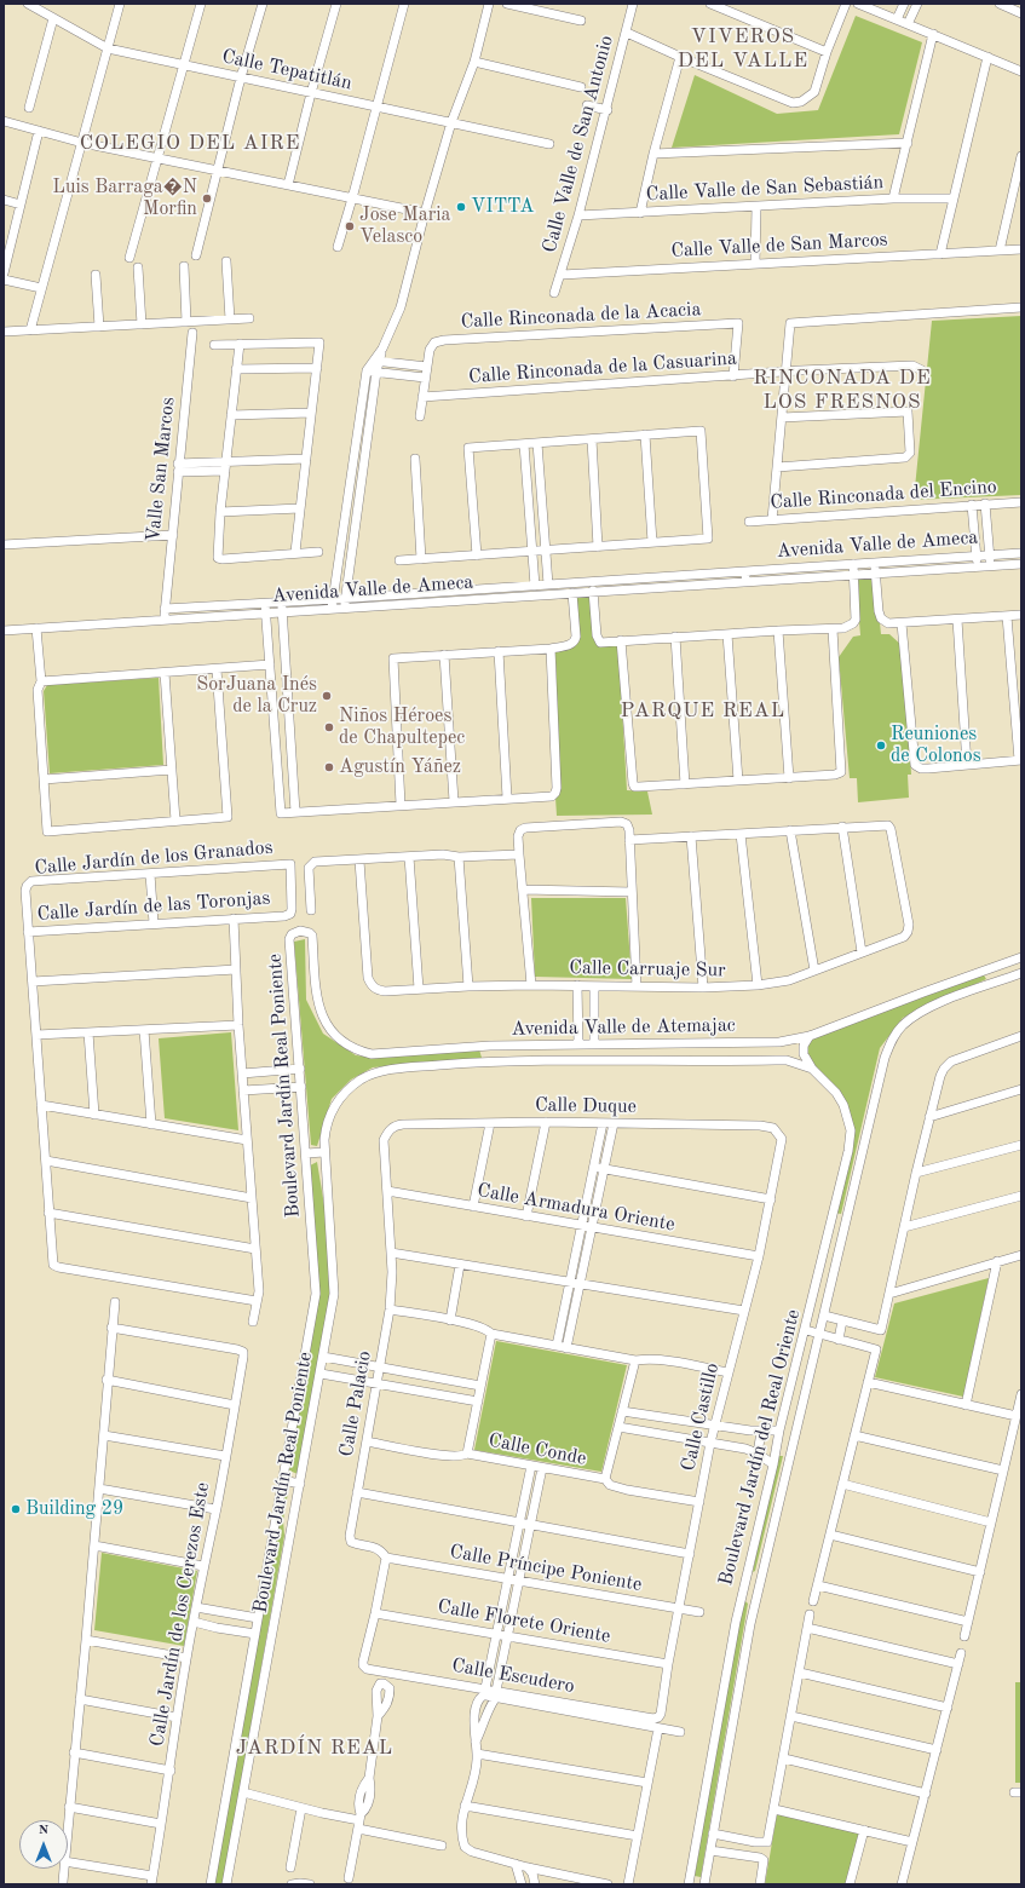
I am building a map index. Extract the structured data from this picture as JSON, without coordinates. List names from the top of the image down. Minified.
{"streets":{"street":["Calle Tepatitlán","Calle Valle de San Antonio","Calle Valle de San Sebastián","Calle Valle de San Marcos","Calle Rinconada de la Acacia","Calle Rinconada de la Casuarina","Valle San Marcos","Calle Rinconada del Encino","Avenida Valle de Ameca","Calle Jardín de los Granados","Calle Jardín de las Toronjas","Calle Carruaje Sur","Avenida Valle de Atemajac","Boulevard Jardín Real Poniente","Calle Duque","Calle Armadura Oriente","Calle Palacio","Calle Castillo","Boulevard Jardín del Real Oriente","Calle Conde","Calle Príncipe Poniente","Calle Jardín de los Cerezos Este","Calle Florete Oriente","Calle Escudero"]},"crossings":[["Calle Valle de San Antonio","Calle Valle de San Sebastián"],["Calle Valle de San Antonio","Calle Valle de San Marcos"],["Calle Rinconada de la Acacia","Calle Rinconada de la Casuarina"],["Valle San Marcos","Avenida Valle de Ameca"],["Calle Jardín de los Granados","Calle Jardín de las Toronjas"],["Avenida Valle de Atemajac","Boulevard Jardín Real Poniente"],["Avenida Valle de Atemajac","Boulevard Jardín del Real Oriente"],["Boulevard Jardín Real Poniente","Calle Jardín de los Cerezos Este"],["Calle Duque","Calle Palacio"],["Calle Duque","Calle Castillo"],["Calle Armadura Oriente","Calle Palacio"],["Calle Armadura Oriente","Calle Castillo"],["Calle Palacio","Calle Conde"],["Calle Palacio","Calle Príncipe Poniente"],["Calle Castillo","Calle Conde"],["Calle Castillo","Calle Príncipe Poniente"],["Calle Castillo","Calle Florete Oriente"],["Calle Castillo","Calle Escudero"],["Calle Florete Oriente","Calle Escudero"]],"districts":["VIVEROS DEL VALLE","COLEGIO DEL AIRE","RINCONADA DE LOS FRESNOS","PARQUE REAL","JARDÍN REAL"],"places":["Luis Barraga�N Morfin","VITTA","Jose Maria Velasco","SorJuana Inés de la Cruz","Niños Héroes de Chapultepec","Reuniones de Colonos","Agustín Yáñez","Building 29"],"north":"top"}
